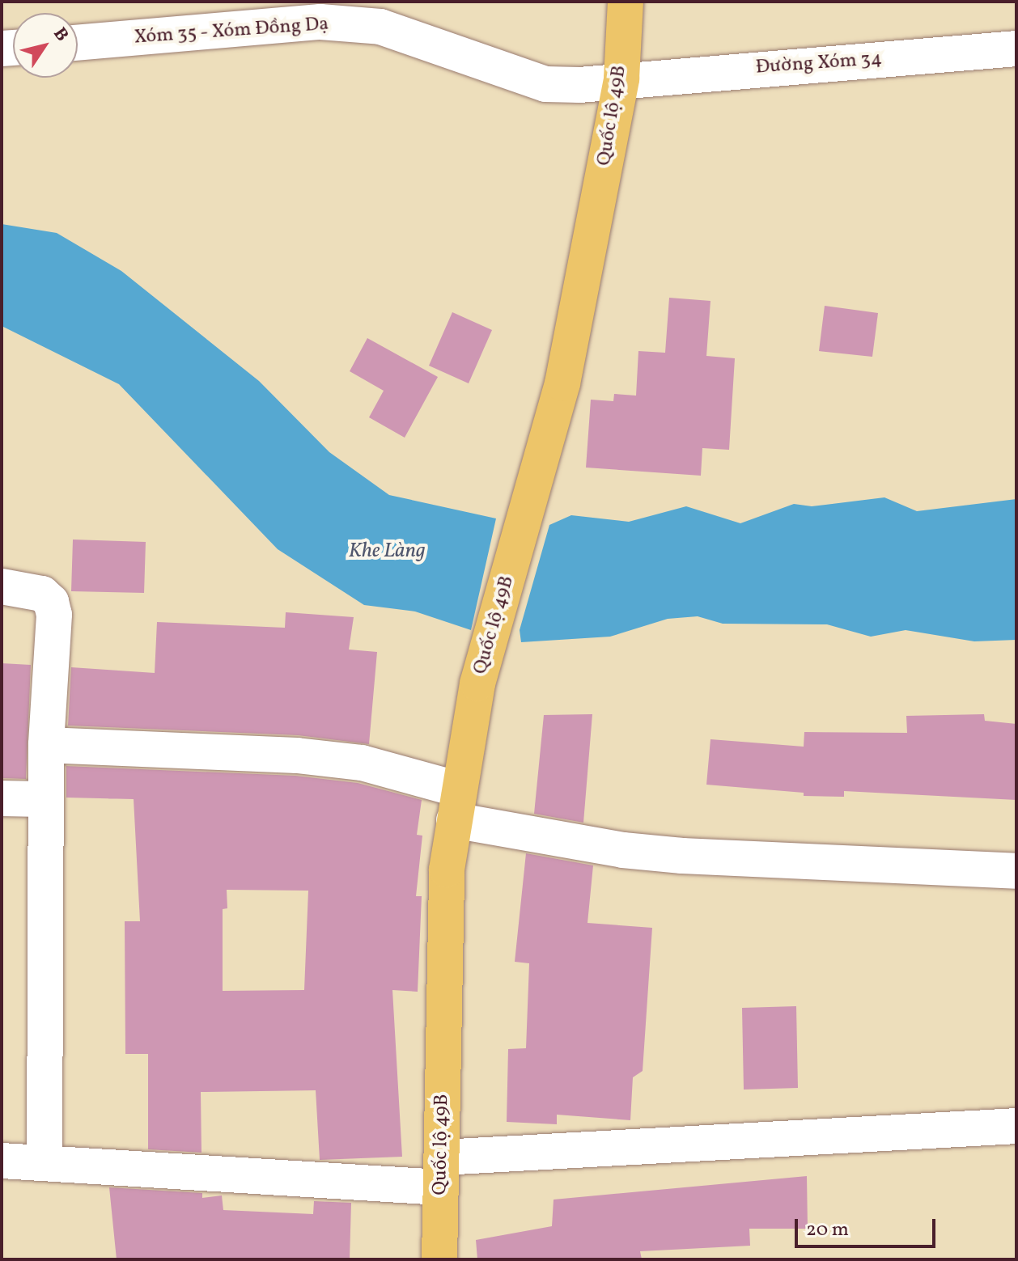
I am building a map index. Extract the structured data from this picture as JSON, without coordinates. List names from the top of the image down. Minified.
{"streets":{"main road":["Quốc lộ 49B"],"street":["Xóm 35 - Xóm Đồng Dạ","Đường Xóm 34"]},"crossings":[["Xóm 35 - Xóm Đồng Dạ","Đường Xóm 34"],["Xóm 35 - Xóm Đồng Dạ","Quốc lộ 49B"],["Đường Xóm 34","Quốc lộ 49B"]],"water":["Khe Làng"],"scale_bar":"20 m","north":"top right"}
